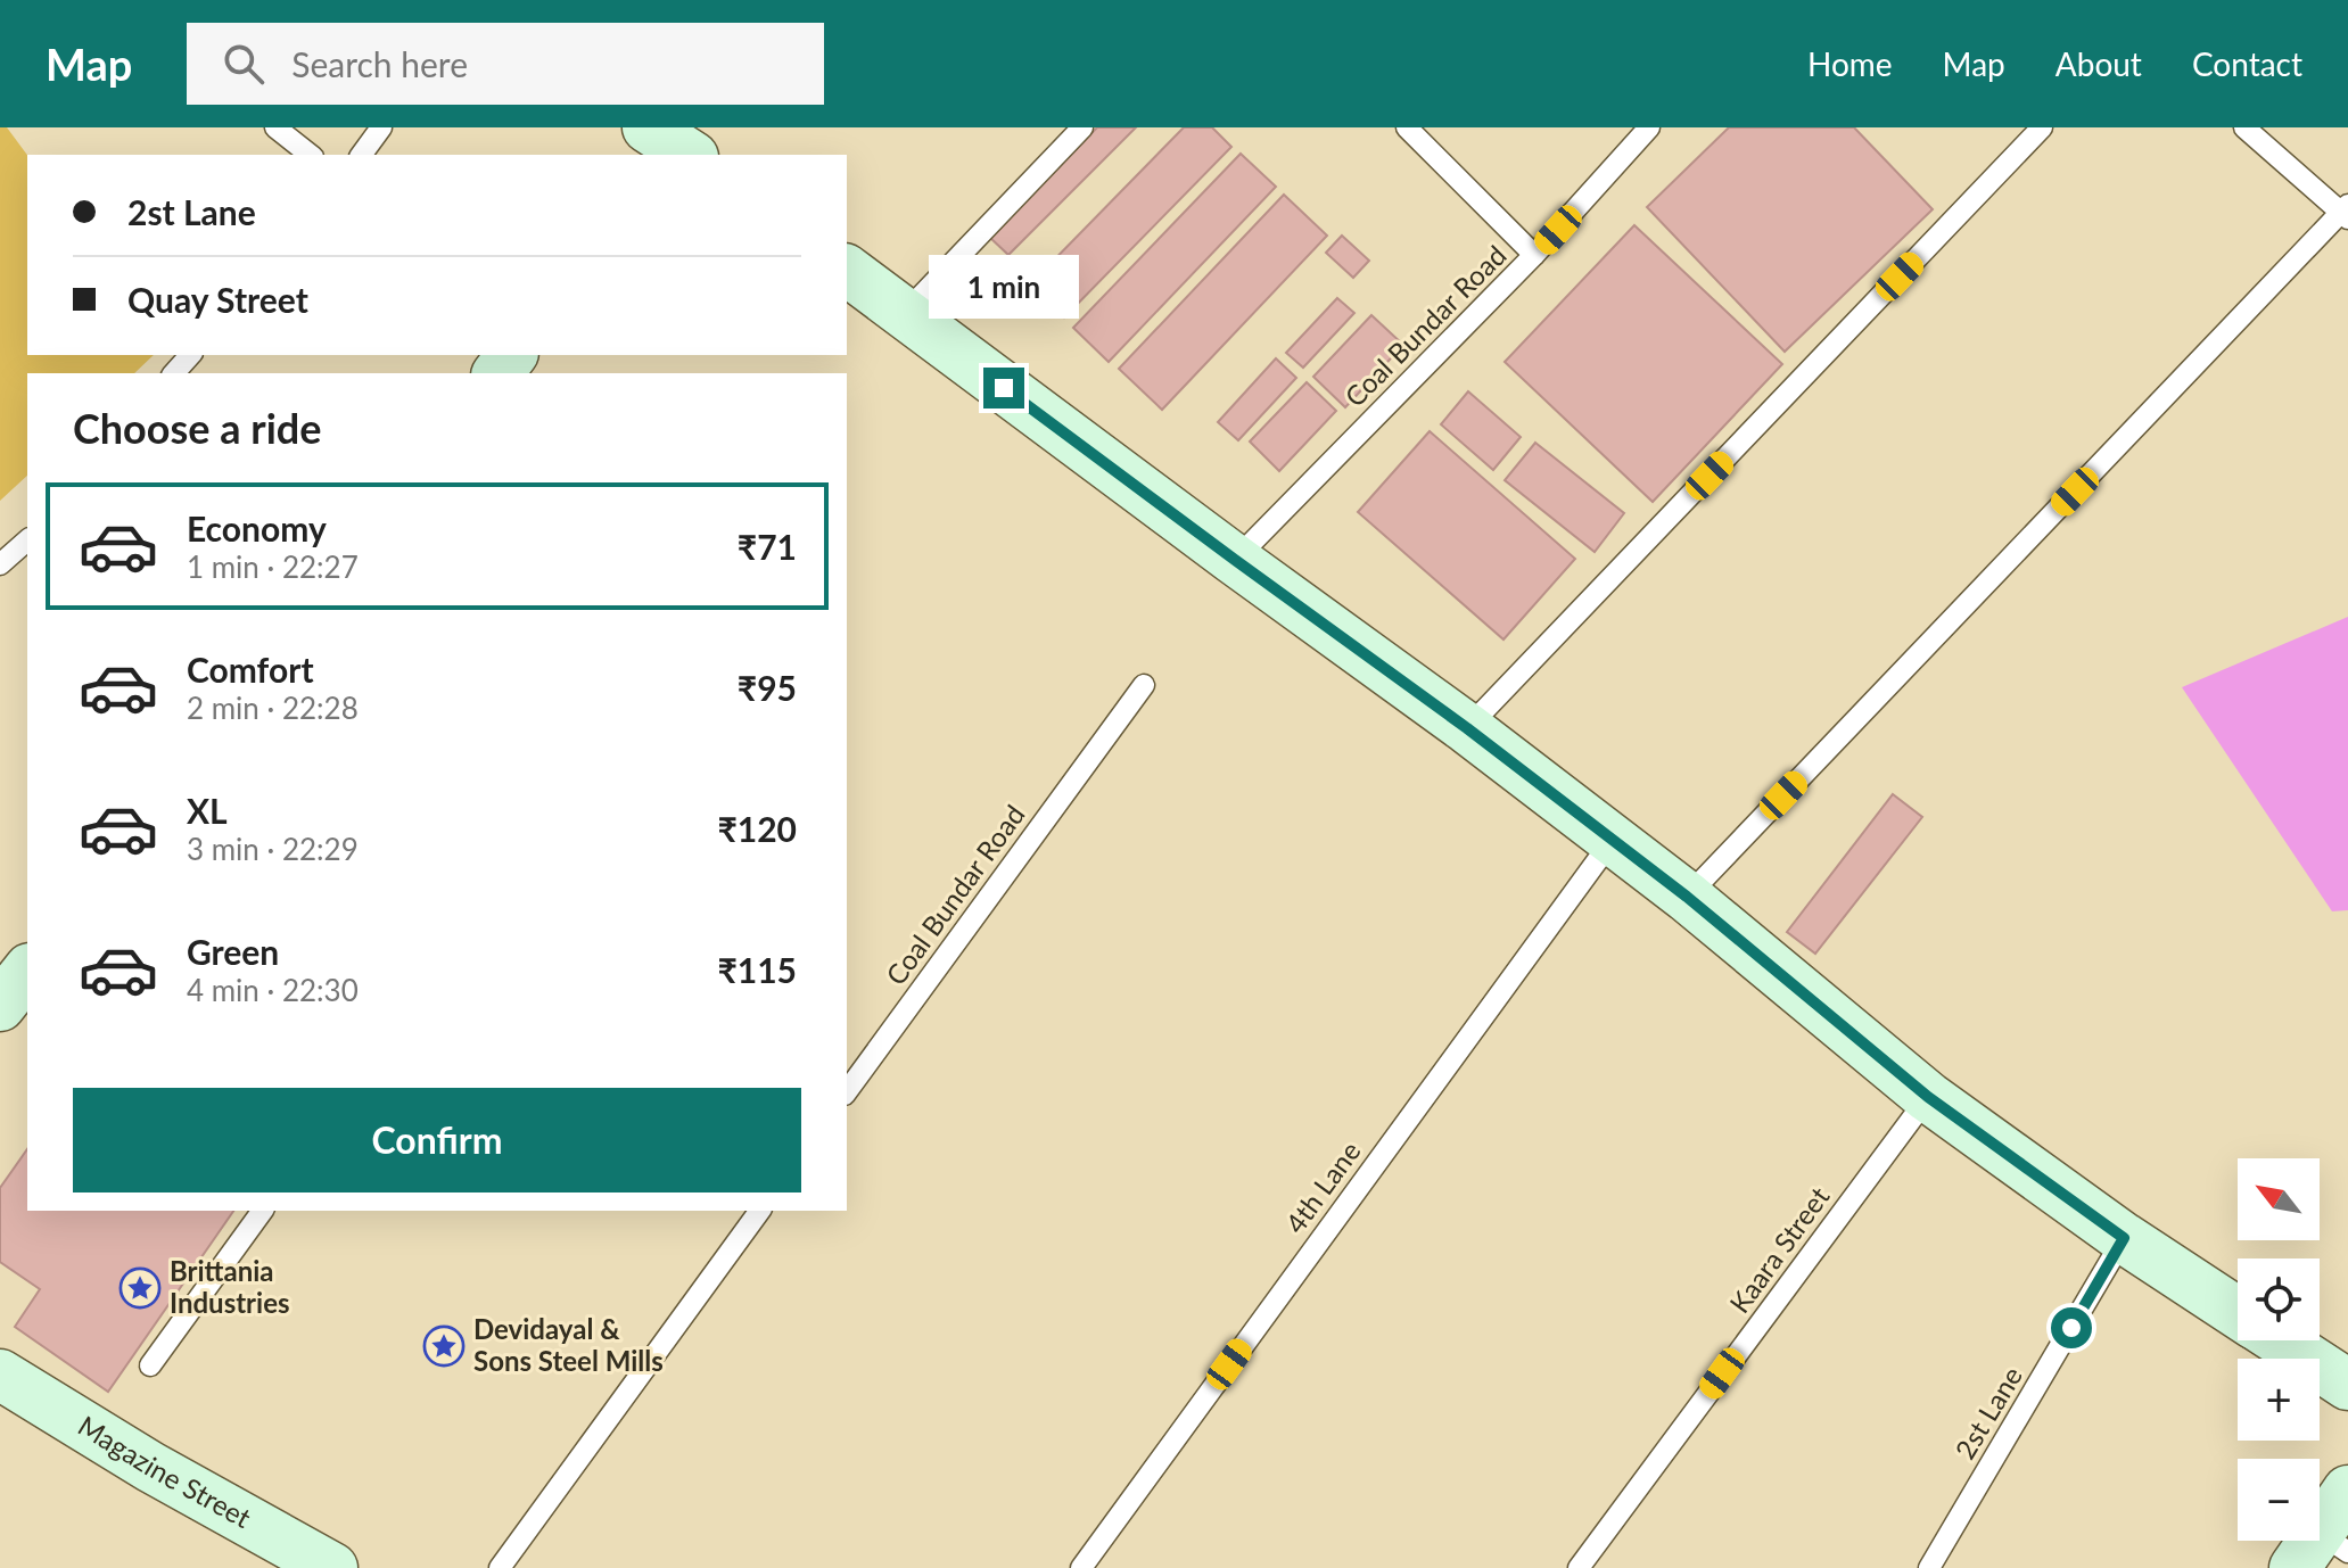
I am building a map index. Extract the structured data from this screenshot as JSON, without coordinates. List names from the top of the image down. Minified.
{"streets":{"street":["Magazine Street"],"lane":["Coal Bundar Road","4th Lane","Kaara Street","2st Lane"]},"places":{"place":["Brittania Industries","Devidayal & Sons Steel Mills"]},"north":"top left","page":{"header":"Map","search":"Search here","nav":["Home","Map","About","Contact"],"banner":["2st Lane","Quay Street"],"bubble":"1 min","heading":"Choose a ride","list":[{"name":"Economy","note":"1 min · 22:27","value":"₹71"},{"name":"Comfort","note":"2 min · 22:28","value":"₹95"},{"name":"XL","note":"3 min · 22:29","value":"₹120"},{"name":"Green","note":"4 min · 22:30","value":"₹115"}],"buttons":"Confirm","map_buttons":["+","−"]}}
